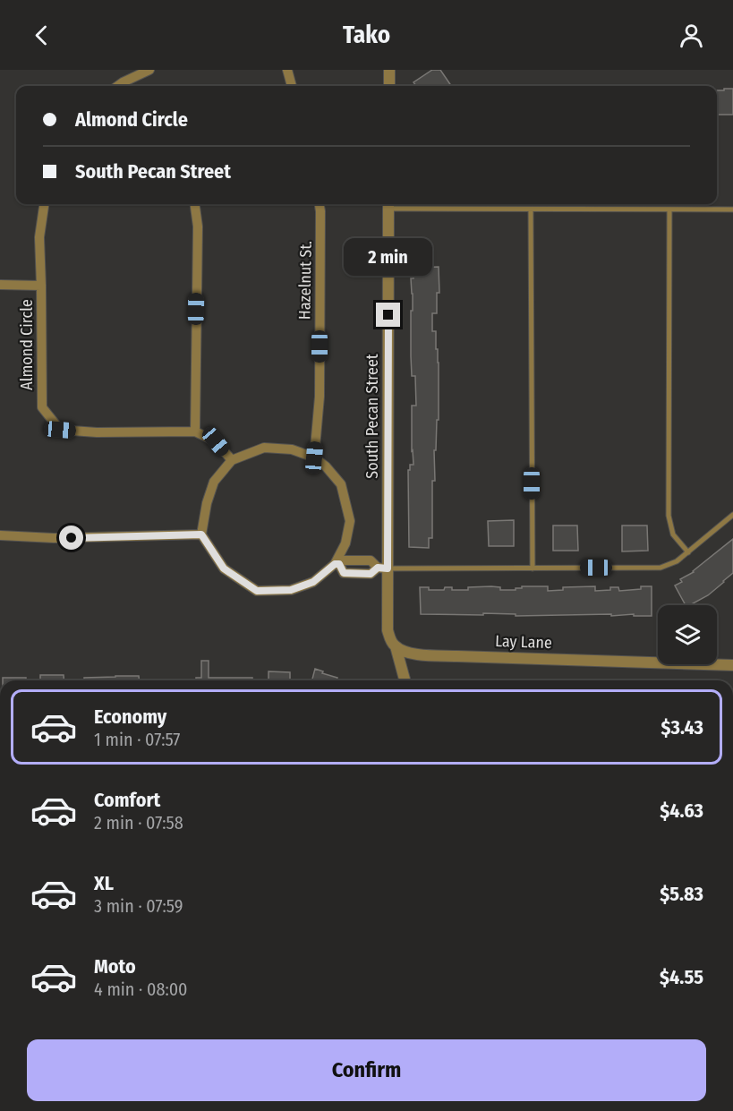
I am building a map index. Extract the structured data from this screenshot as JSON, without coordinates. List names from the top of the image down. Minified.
{"streets":{"street":["Hazelnut St.","Almond Circle","South Pecan Street","Lay Lane"]},"crossings":[["Hazelnut St.","Almond Circle"]],"page":{"header":"Tako","banner":["Almond Circle","South Pecan Street"],"bubble":"2 min","list":[{"name":"Economy","note":"1 min · 07:57","value":"$3.43"},{"name":"Comfort","note":"2 min · 07:58","value":"$4.63"},{"name":"XL","note":"3 min · 07:59","value":"$5.83"},{"name":"Moto","note":"4 min · 08:00","value":"$4.55"}],"buttons":"Confirm"}}
